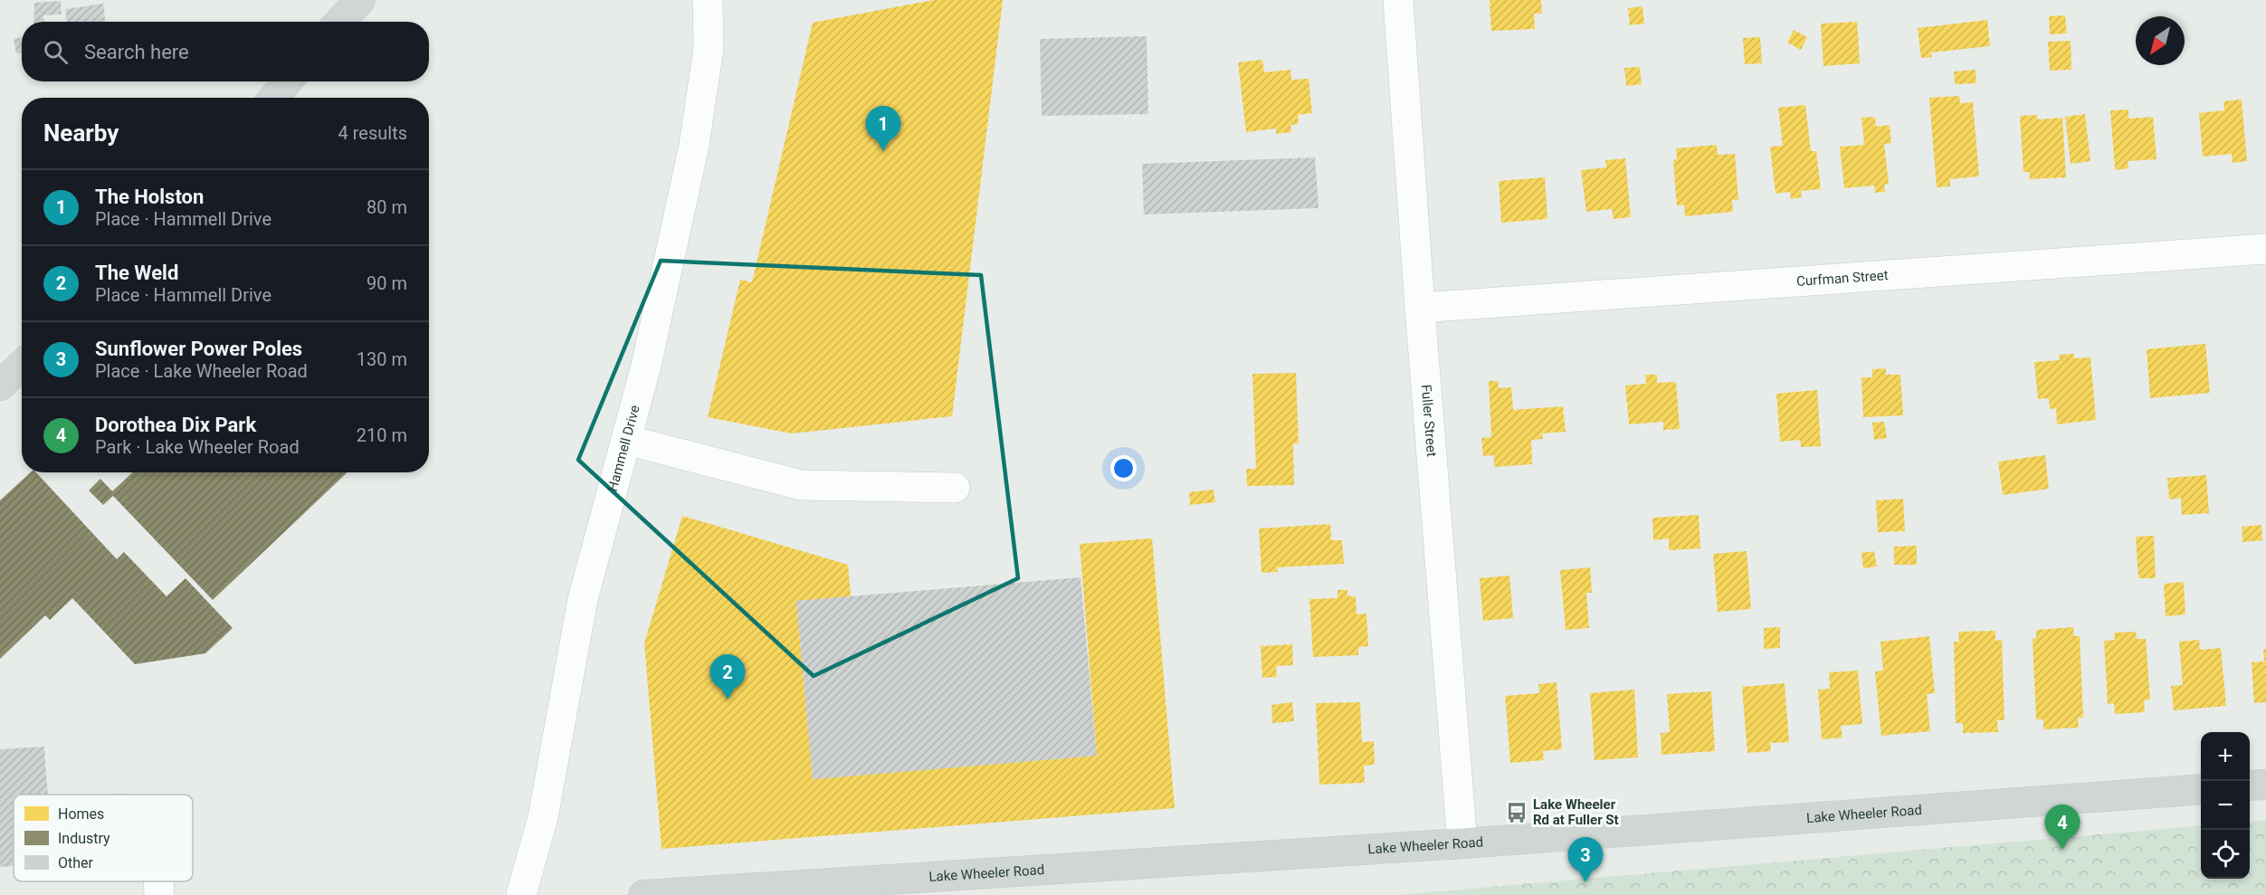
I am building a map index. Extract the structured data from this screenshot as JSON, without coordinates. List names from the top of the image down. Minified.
{"streets":{"main road":["Lake Wheeler Road"],"street":["Curfman Street","Fuller Street","Hammell Drive"]},"crossings":[["Curfman Street","Fuller Street"],["Fuller Street","Lake Wheeler Road"]],"places":{"bus stop":["Lake Wheeler Rd at Fuller St"]},"legend":["Homes","Industry","Other"],"north":"bottom left","page":{"search":"Search here","heading":["Nearby","4 results"],"pins":["1","2","4","3"],"list":[{"mark":"1","name":"The Holston","note":"Place · Hammell Drive","value":"80 m"},{"mark":"2","name":"The Weld","note":"Place · Hammell Drive","value":"90 m"},{"mark":"3","name":"Sunflower Power Poles","note":"Place · Lake Wheeler Road","value":"130 m"},{"mark":"4","name":"Dorothea Dix Park","note":"Park · Lake Wheeler Road","value":"210 m"}],"map_buttons":["+","−"]}}
